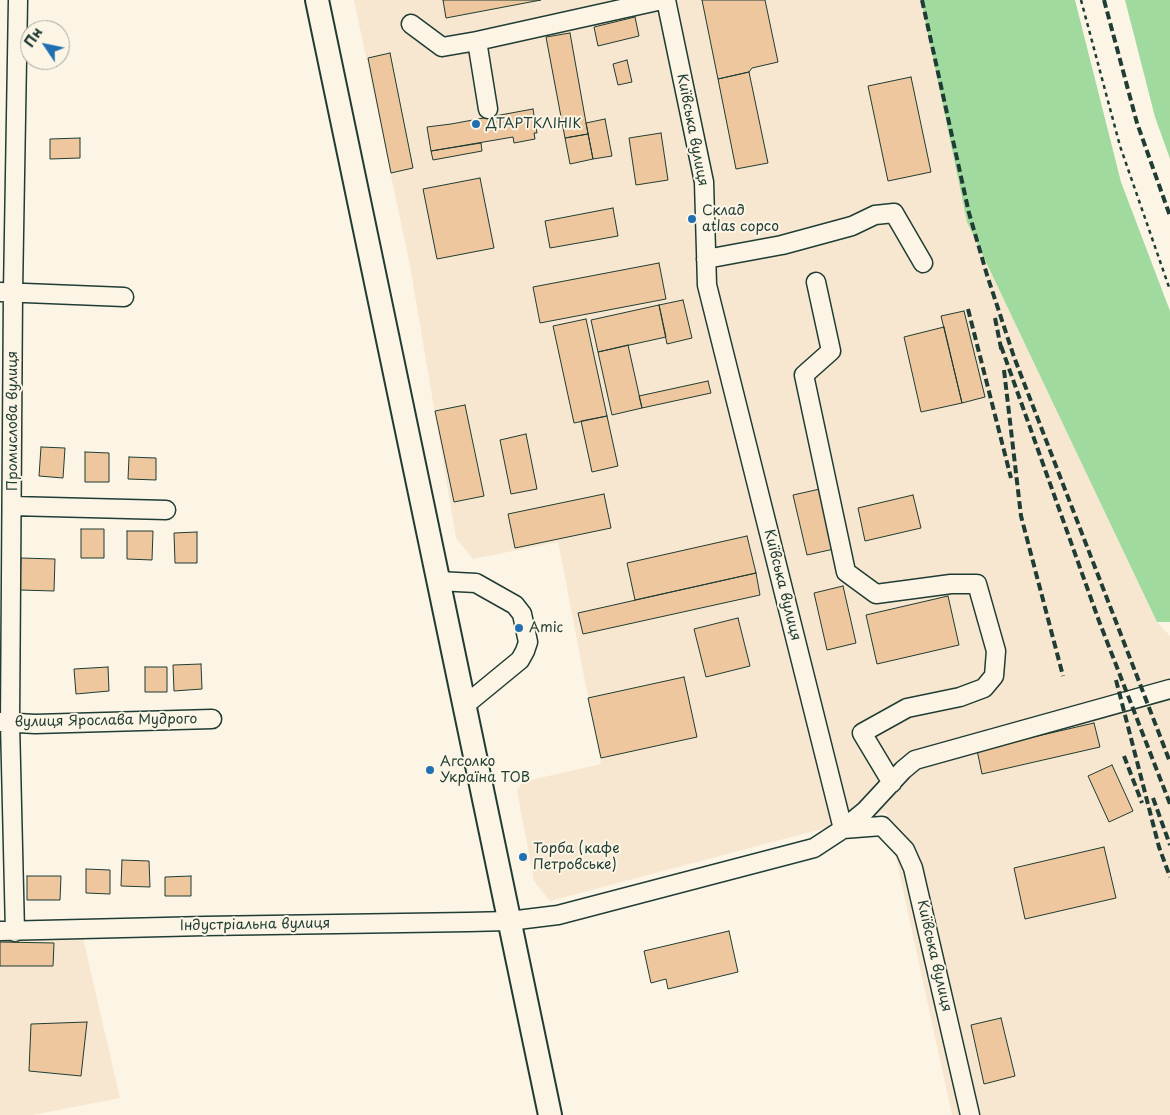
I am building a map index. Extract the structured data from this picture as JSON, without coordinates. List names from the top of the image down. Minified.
{"streets":{"street":["Київська вулиця","Промислова вулиця","вулиця Ярослава Мудрого","Індустріальна вулиця"]},"crossings":[["Київська вулиця","Індустріальна вулиця"],["Промислова вулиця","вулиця Ярослава Мудрого"],["Промислова вулиця","Індустріальна вулиця"]],"places":["ДТАРТКЛІНІК","Склад atlas copco","Amic","Агсолко Україна ТОВ","Торба (кафе Петровське)"],"north":"top left"}
